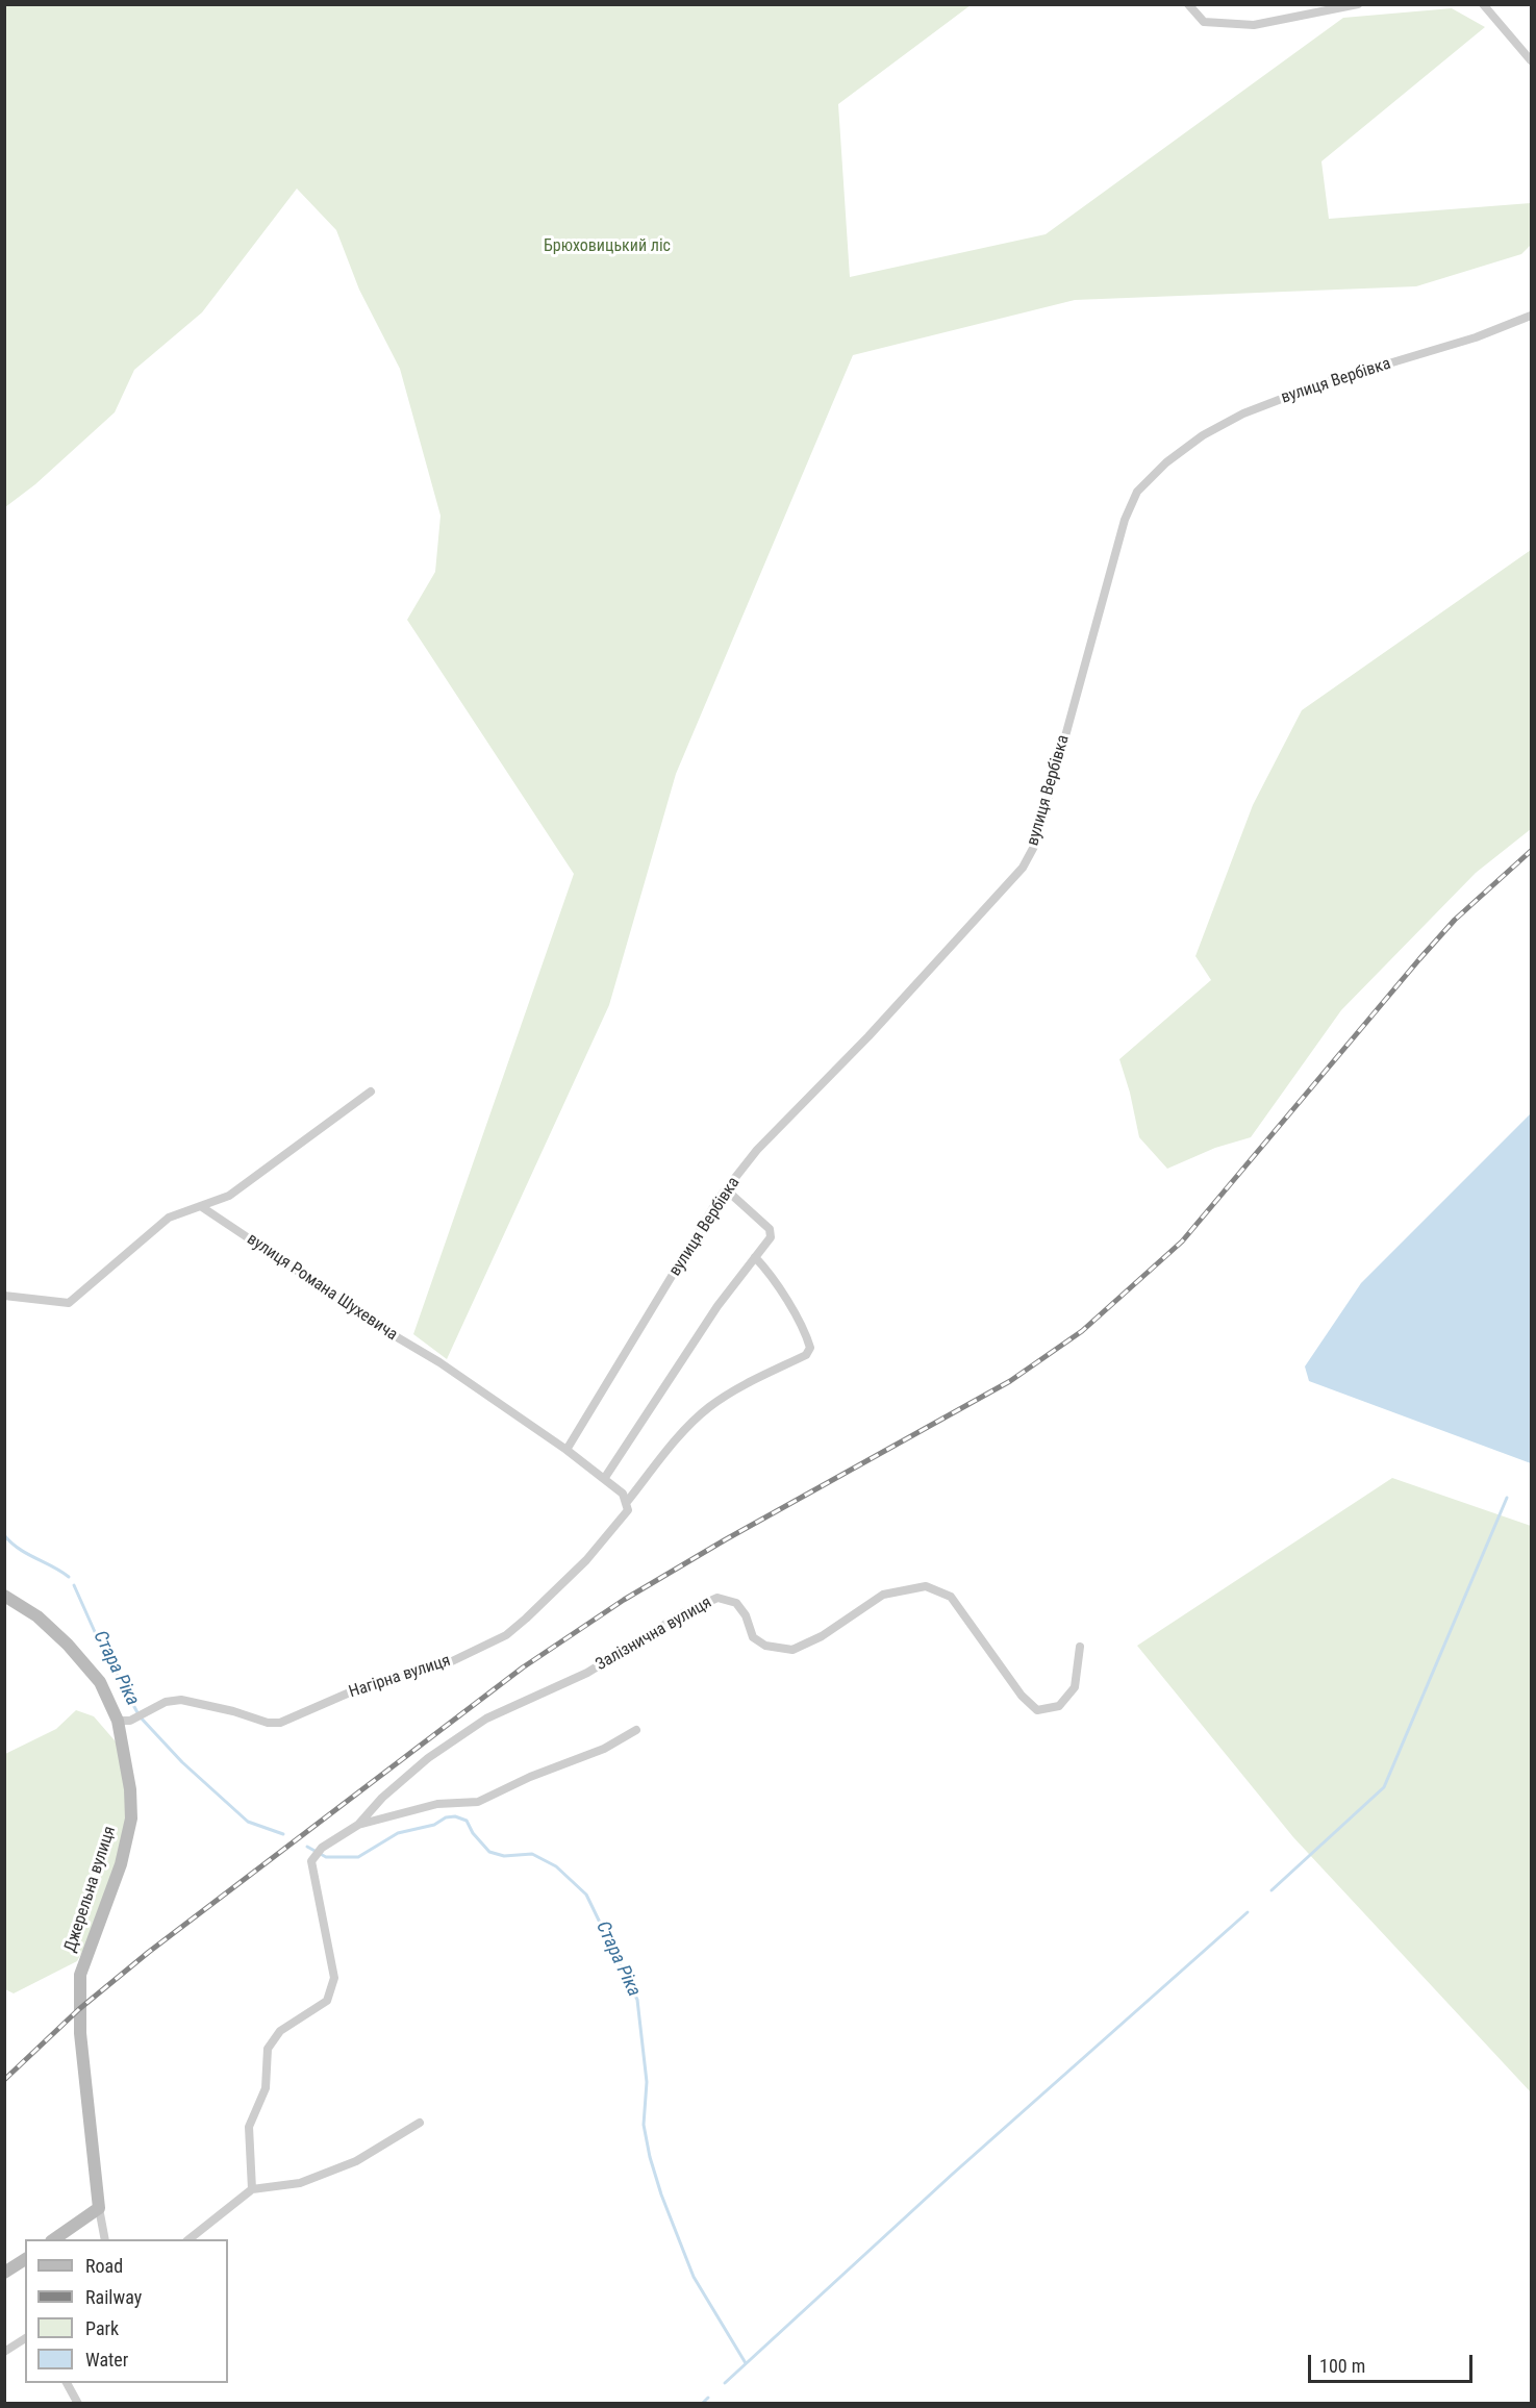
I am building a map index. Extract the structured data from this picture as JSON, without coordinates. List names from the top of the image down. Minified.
{"streets":{"street":["вулиця Вербівка","вулиця Романа Шухевича","Залізнична вулиця","Нагірна вулиця","Джерельна вулиця"]},"crossings":[["вулиця Вербівка","вулиця Романа Шухевича"],["вулиця Романа Шухевича","Нагірна вулиця"],["Нагірна вулиця","Джерельна вулиця"]],"water":["Стара Ріка"],"parks":["Брюховицький ліс"],"legend":["Road","Railway","Park","Water"],"scale_bar":"100 m"}
